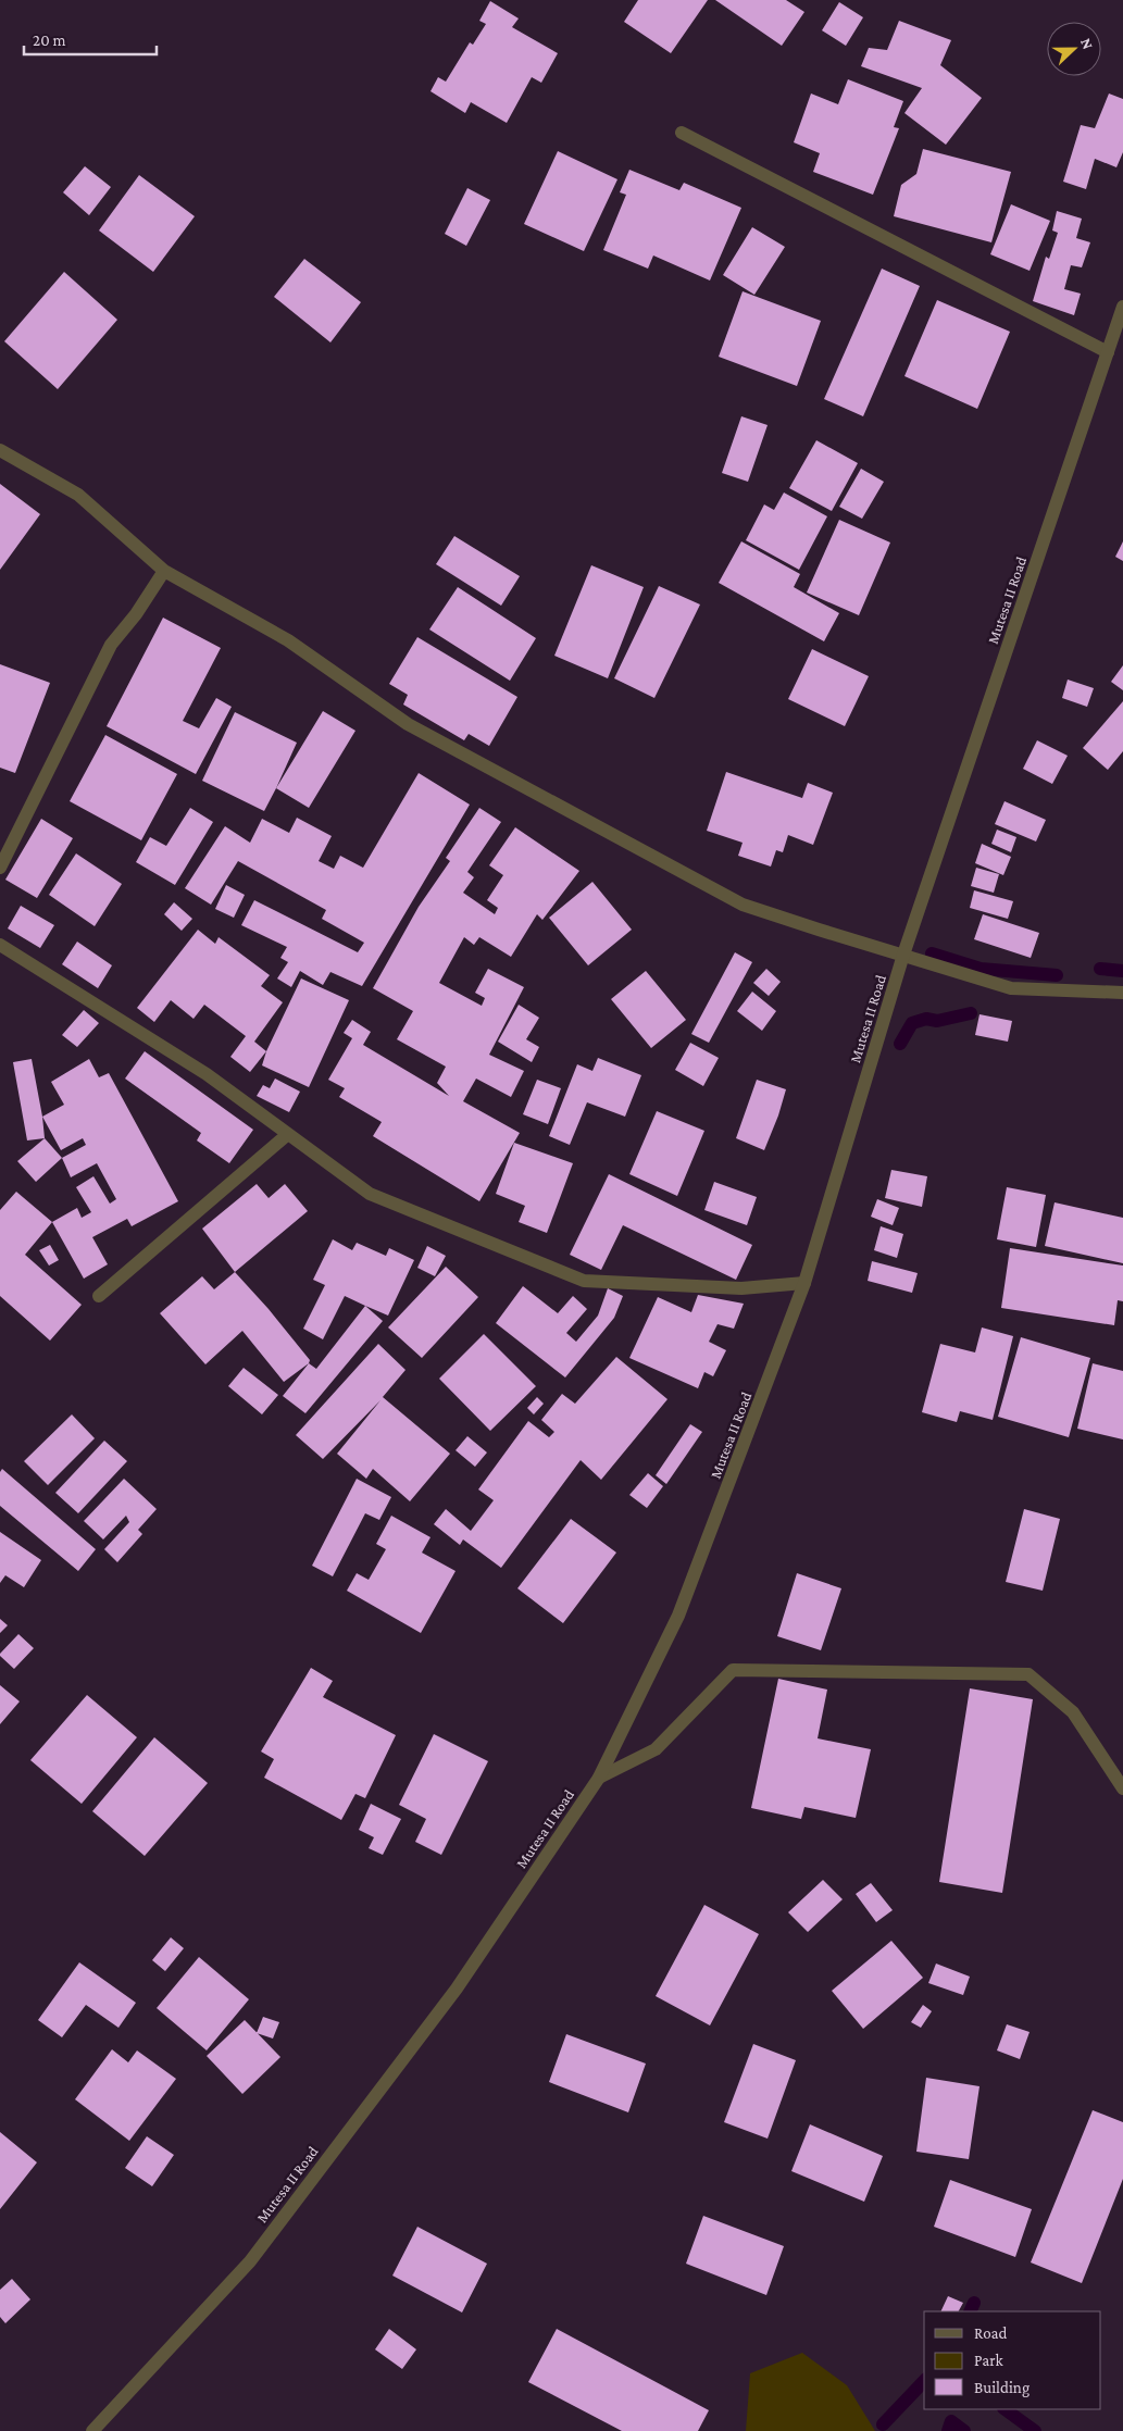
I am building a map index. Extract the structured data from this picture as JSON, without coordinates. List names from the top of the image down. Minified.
{"streets":{"street":["Mutesa II Road"]},"legend":["Road","Park","Building"],"scale_bar":"20 m","north":"right"}
